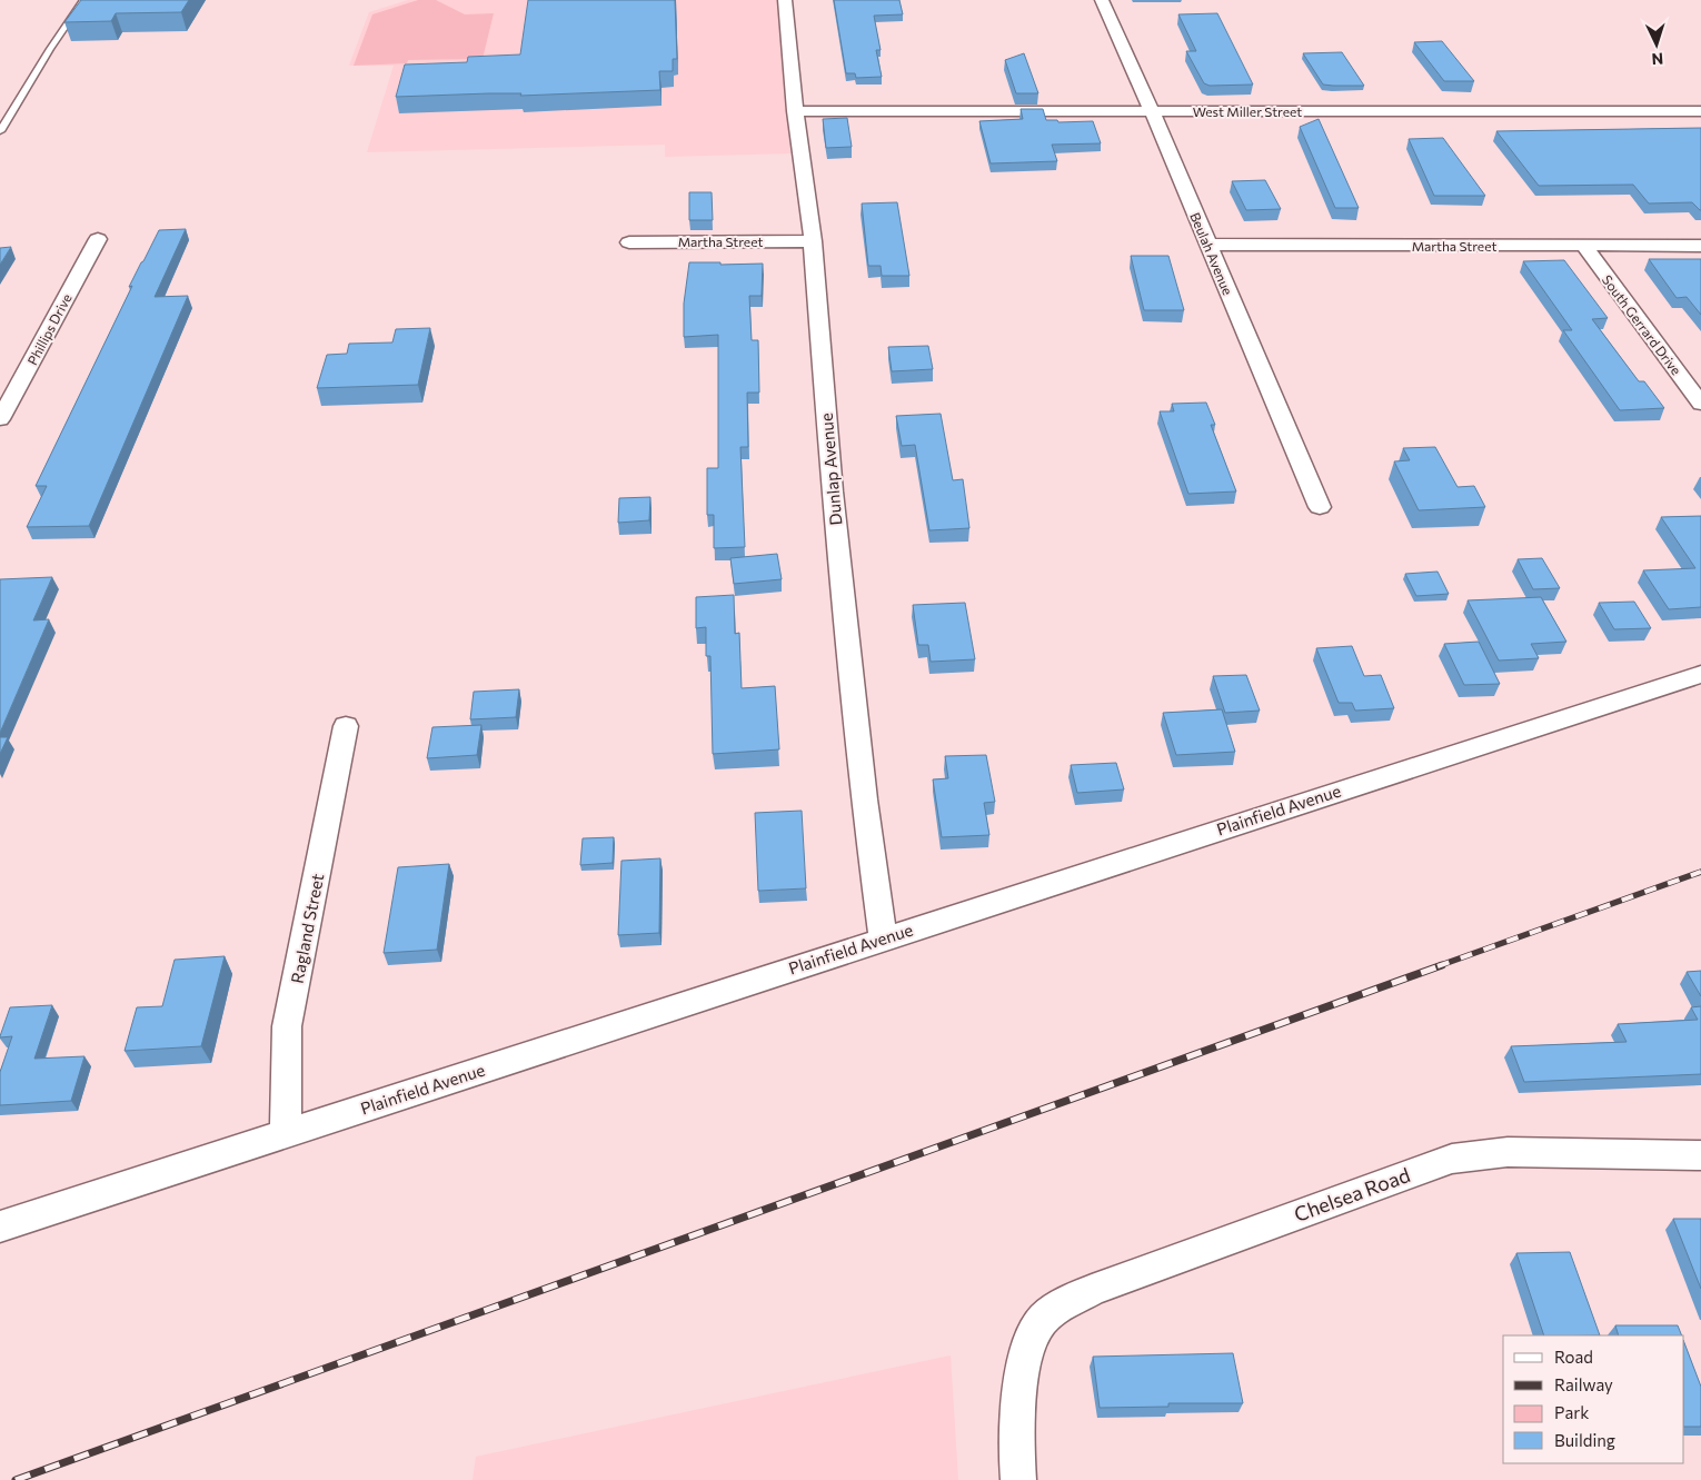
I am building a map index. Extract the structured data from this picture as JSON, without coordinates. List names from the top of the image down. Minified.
{"streets":{"street":["West Miller Street","Martha Street","Beulah Avenue","South Gerrard Drive","Phillips Drive","Dunlap Avenue","Plainfield Avenue","Ragland Street","Chelsea Road"]},"crossings":[["West Miller Street","Beulah Avenue"],["West Miller Street","Dunlap Avenue"],["Martha Street","Beulah Avenue"],["Martha Street","South Gerrard Drive"],["Martha Street","Dunlap Avenue"],["Dunlap Avenue","Plainfield Avenue"],["Plainfield Avenue","Ragland Street"]],"legend":["Road","Railway","Park","Building"],"north":"bottom"}
